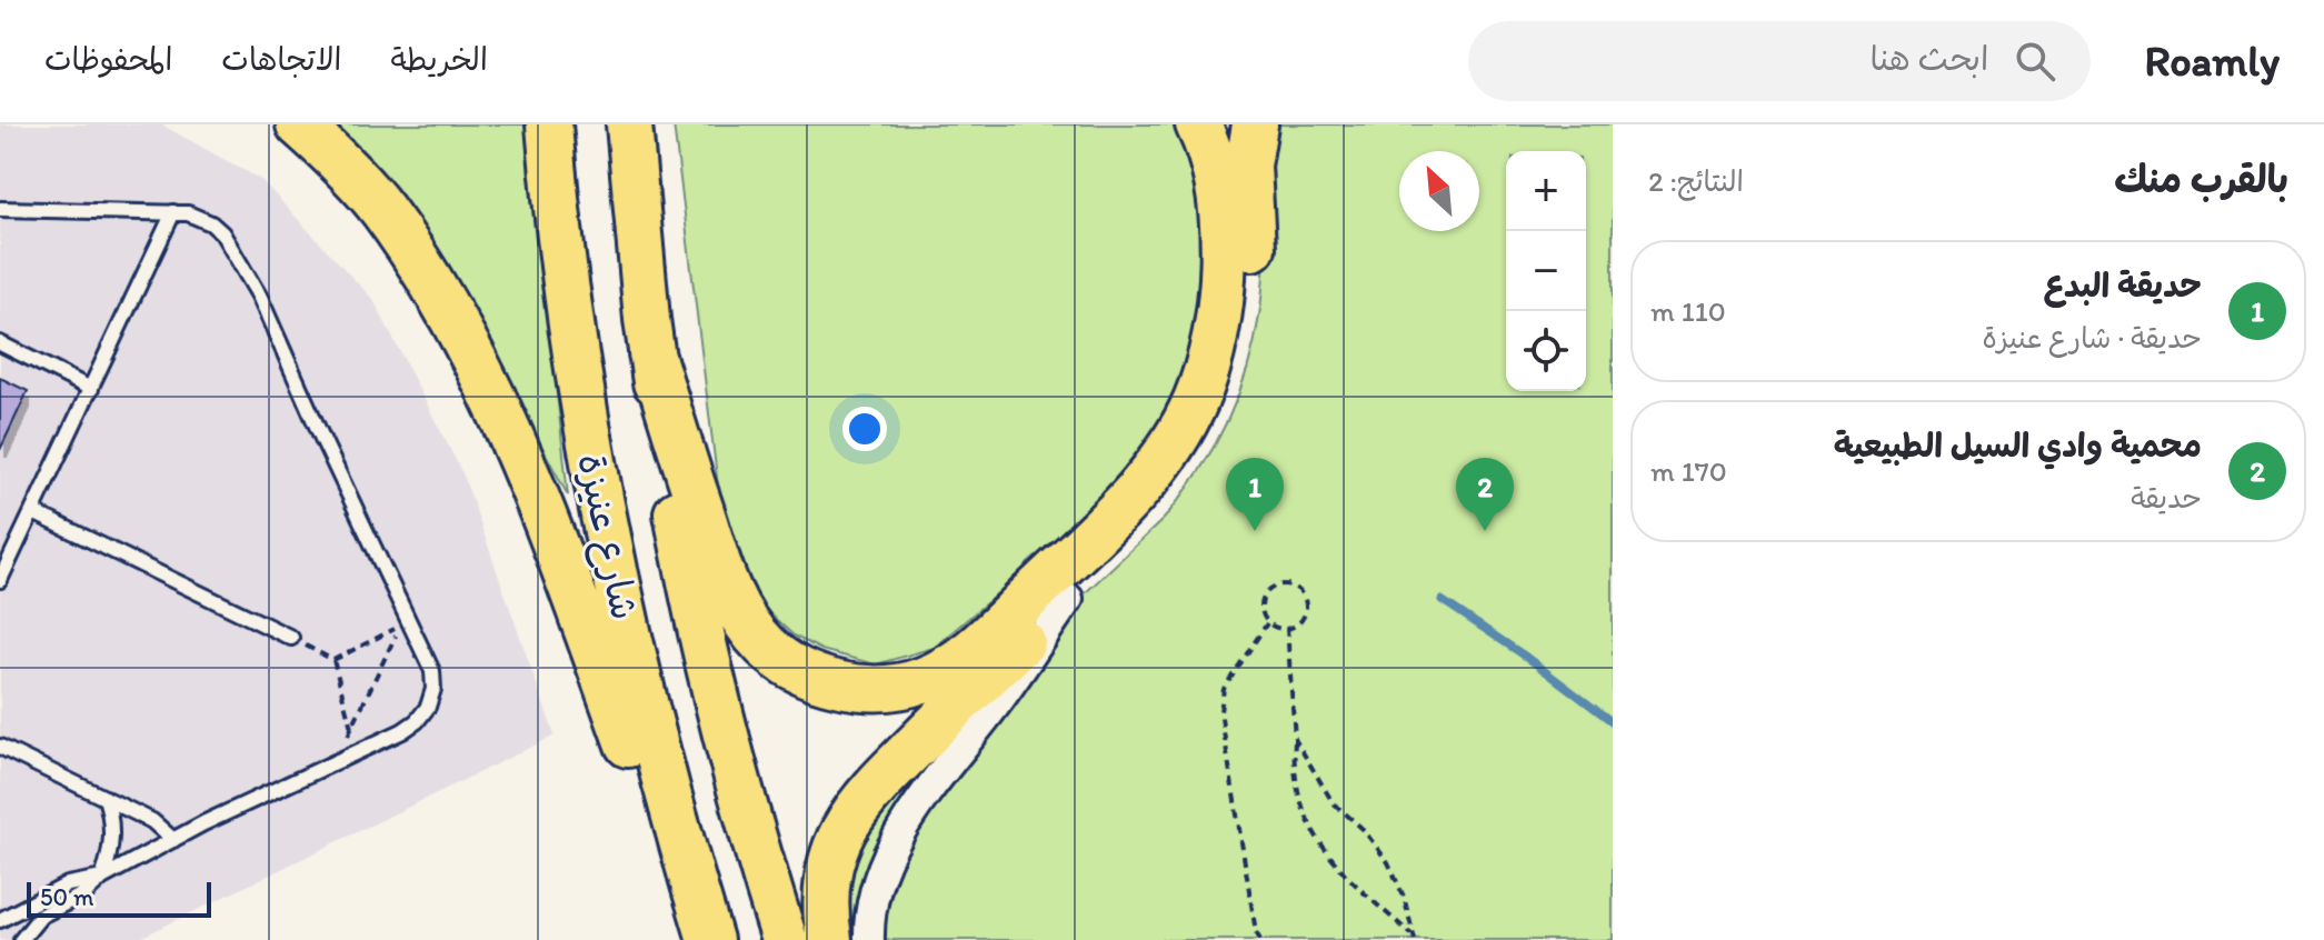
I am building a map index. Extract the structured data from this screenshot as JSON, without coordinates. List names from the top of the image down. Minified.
{"streets":{"main road":["شارع عنيزة"]},"scale_bar":"50 m","north":"top left","page":{"header":"Roamly","search":"ابحث هنا","nav":["الخريطة","الاتجاهات","المحفوظات"],"heading":["بالقرب منك","النتائج: 2"],"map_buttons":["+","−"],"list":[{"mark":"1","name":"حديقة البدع","note":"حديقة · شارع عنيزة","value":"110 m"},{"mark":"2","name":"محمية وادي السيل الطبيعية","note":"حديقة","value":"170 m"}],"pins":["1","2"],"scale":"50 m"}}
